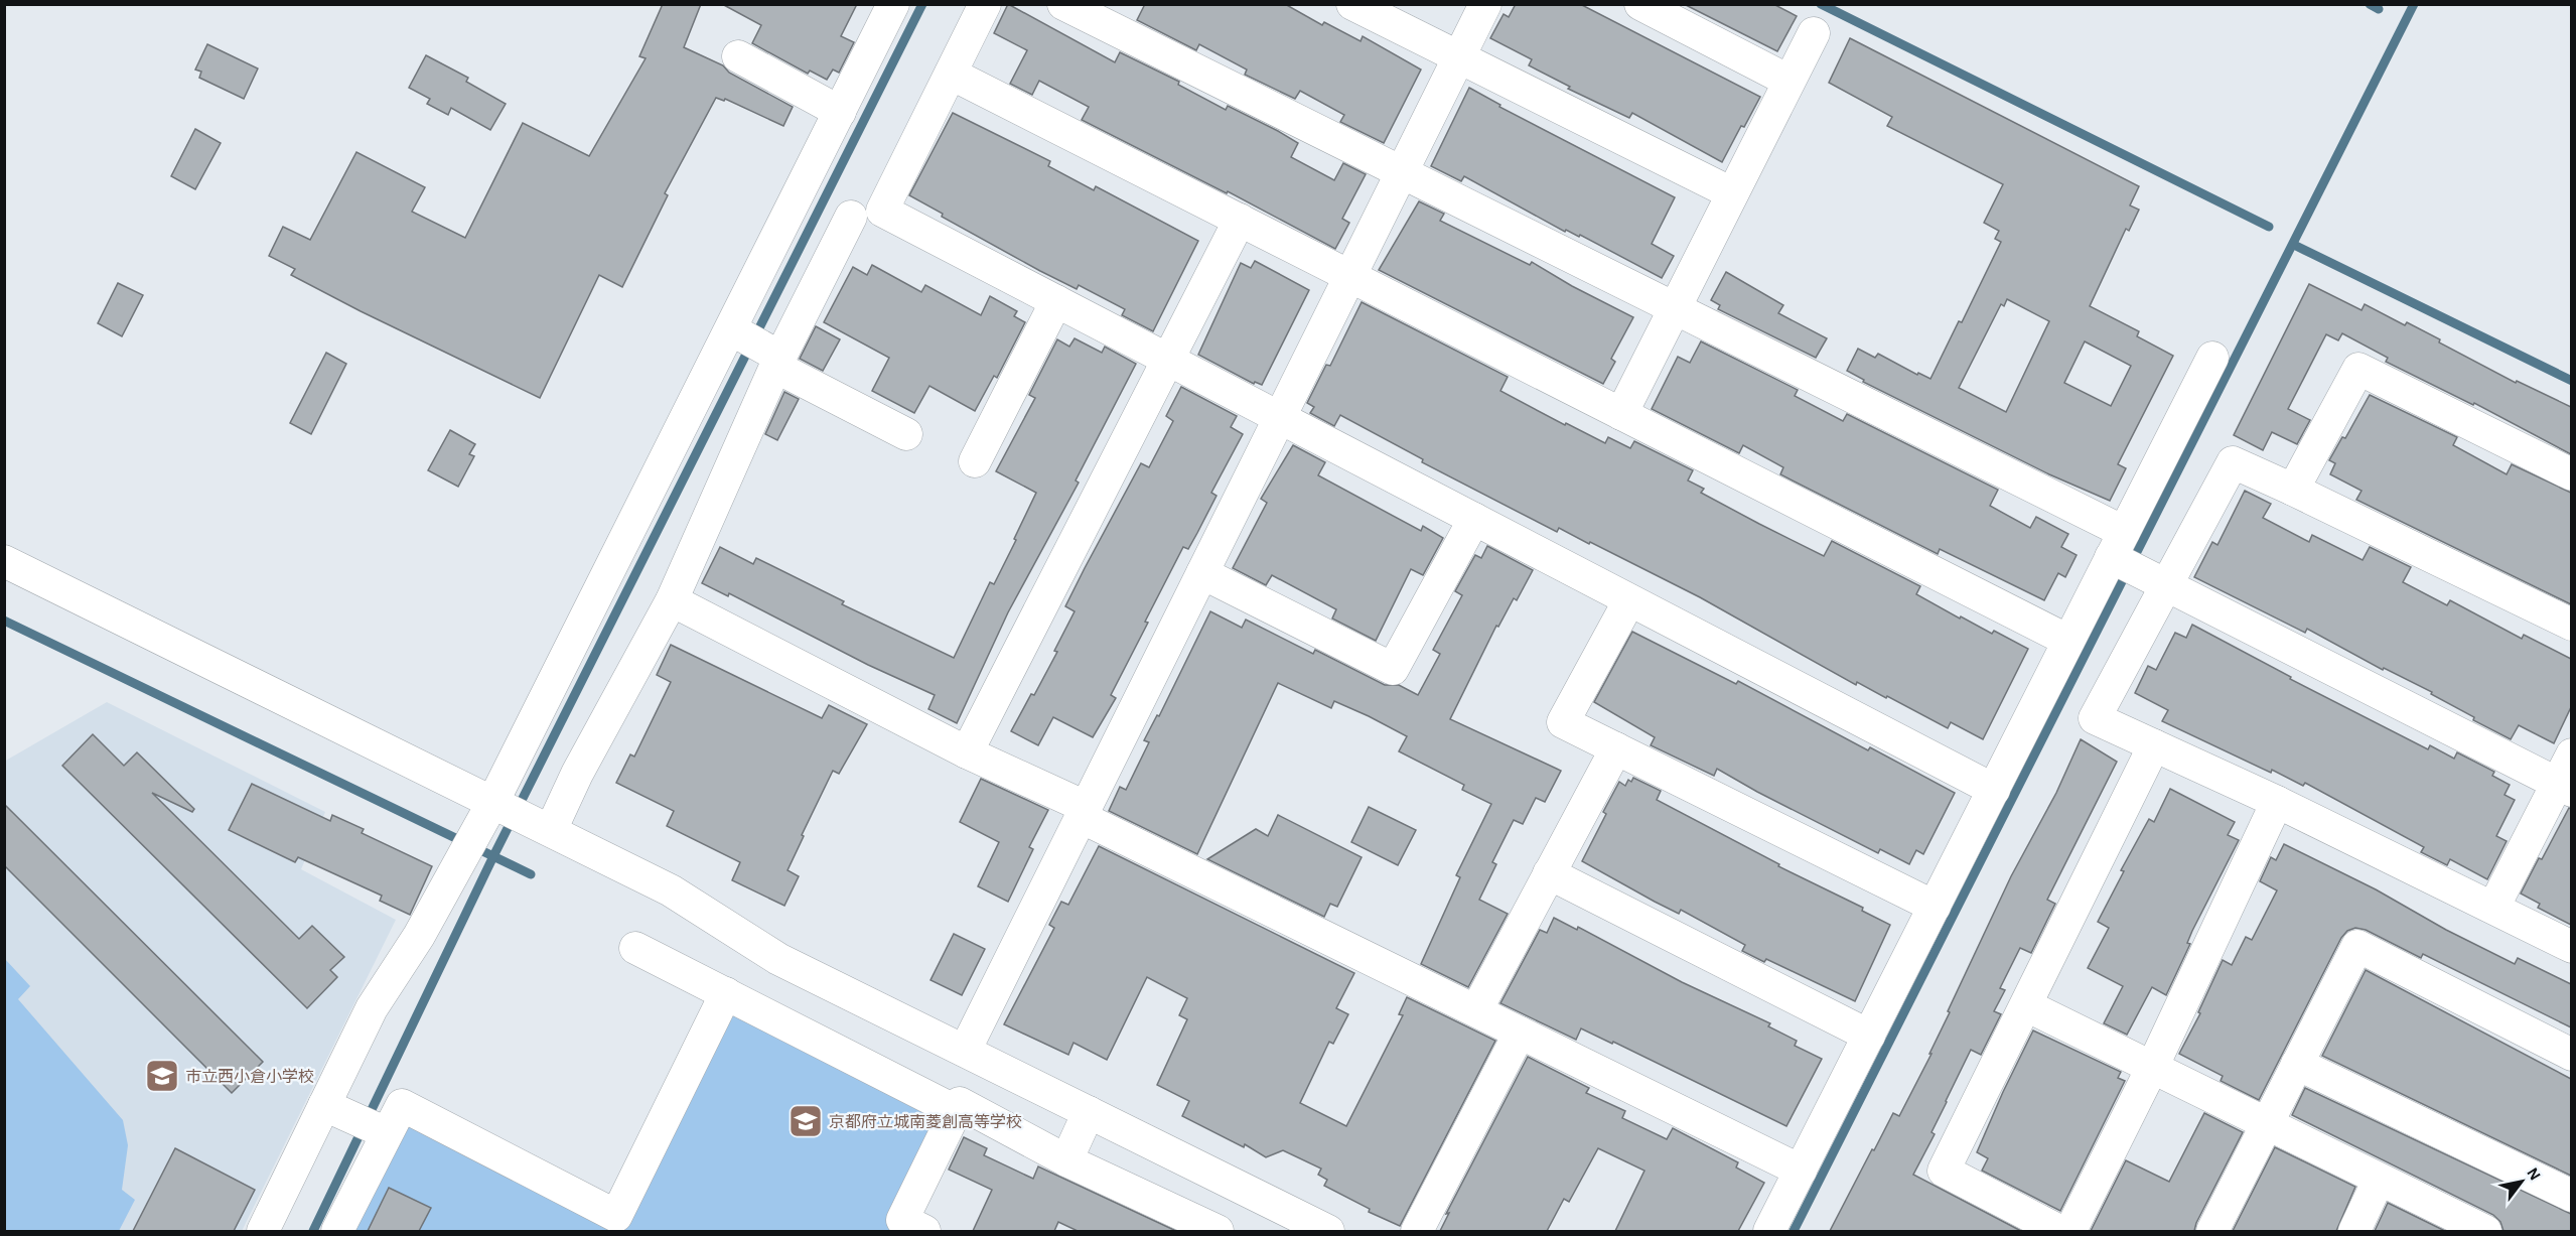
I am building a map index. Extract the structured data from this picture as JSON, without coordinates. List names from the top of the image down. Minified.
{"places":{"school or university":["市立西小倉小学校","京都府立城南菱創高等学校"]},"north":"top right"}
